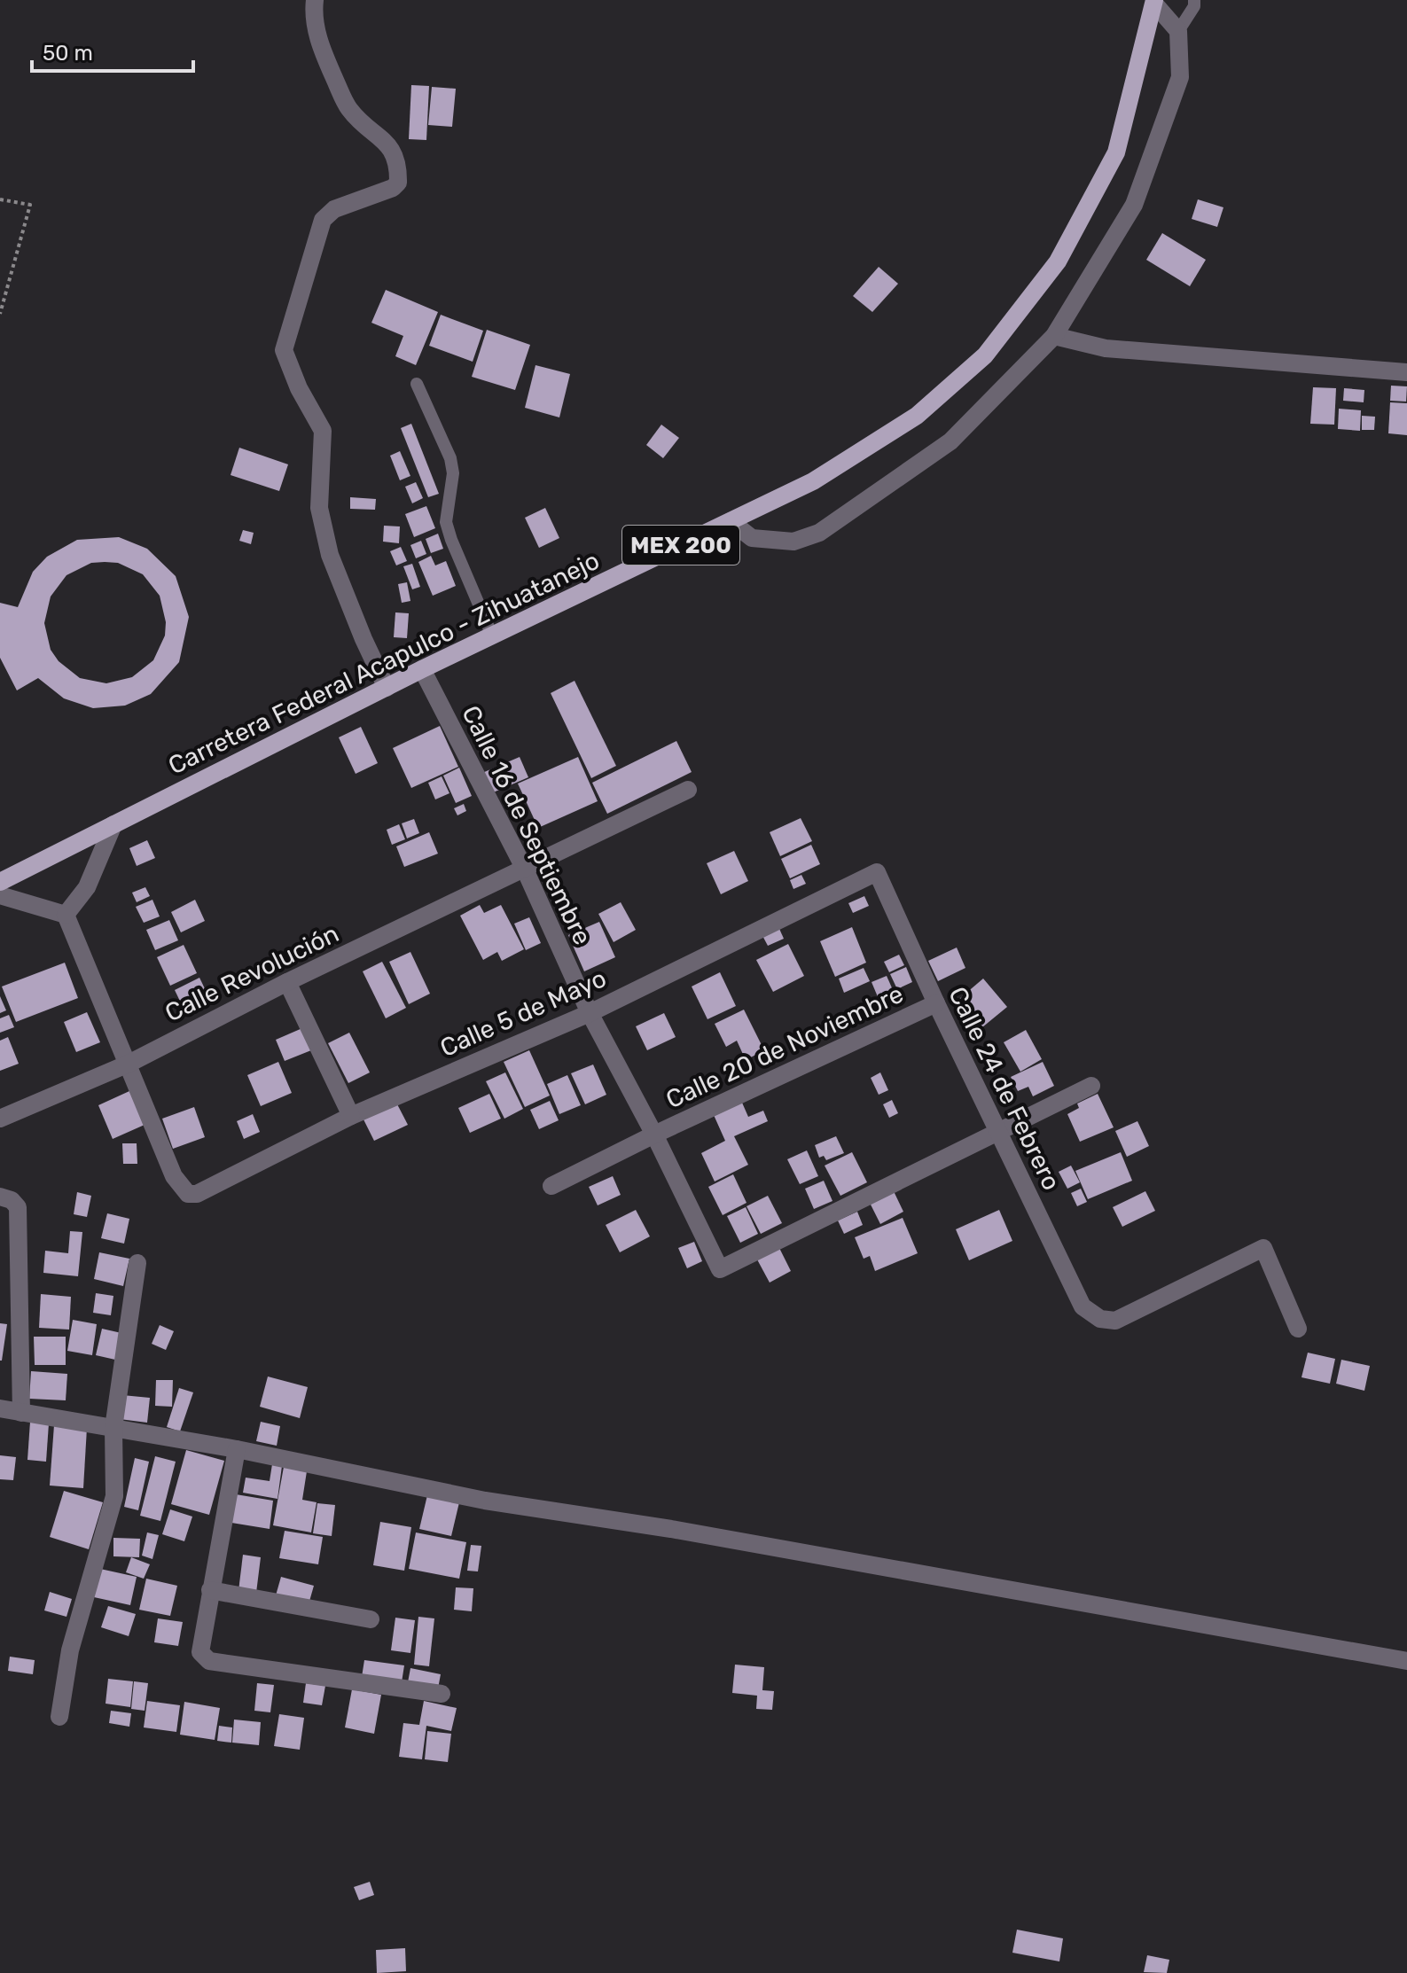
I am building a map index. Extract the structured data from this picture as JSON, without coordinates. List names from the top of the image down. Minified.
{"streets":{"main road":["MEX 200","Carretera Federal Acapulco - Zihuatanejo"],"street":["Calle 16 de Septiembre","Calle Revolución","Calle 5 de Mayo","Calle 20 de Noviembre","Calle 24 de Febrero"]},"crossings":[["Carretera Federal Acapulco - Zihuatanejo","Calle 16 de Septiembre"],["Calle 16 de Septiembre","Calle Revolución"],["Calle 16 de Septiembre","Calle 5 de Mayo"],["Calle 16 de Septiembre","Calle 20 de Noviembre"],["Calle 16 de Septiembre","Calle 24 de Febrero"],["Calle Revolución","Calle 5 de Mayo"],["Calle 5 de Mayo","Calle 24 de Febrero"],["Calle 20 de Noviembre","Calle 24 de Febrero"]],"scale_bar":"50 m"}
